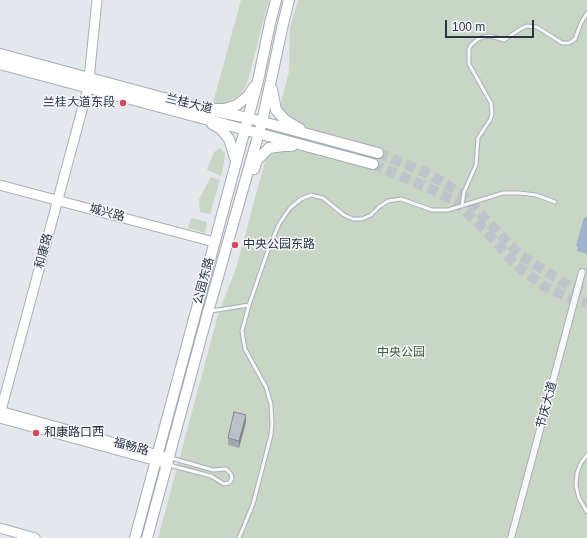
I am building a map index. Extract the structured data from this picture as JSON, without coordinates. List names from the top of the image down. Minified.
{"streets":{"main road":["兰桂大道","公园东路"],"street":["城兴路","和康路","节庆大道","福畅路"]},"crossings":[["兰桂大道","和康路"],["兰桂大道","公园东路"],["城兴路","和康路"],["城兴路","公园东路"],["和康路","福畅路"],["公园东路","福畅路"]],"parks":["中央公园"],"places":["兰桂大道东段","中央公园东路","和康路口西"],"scale_bar":"100 m"}
